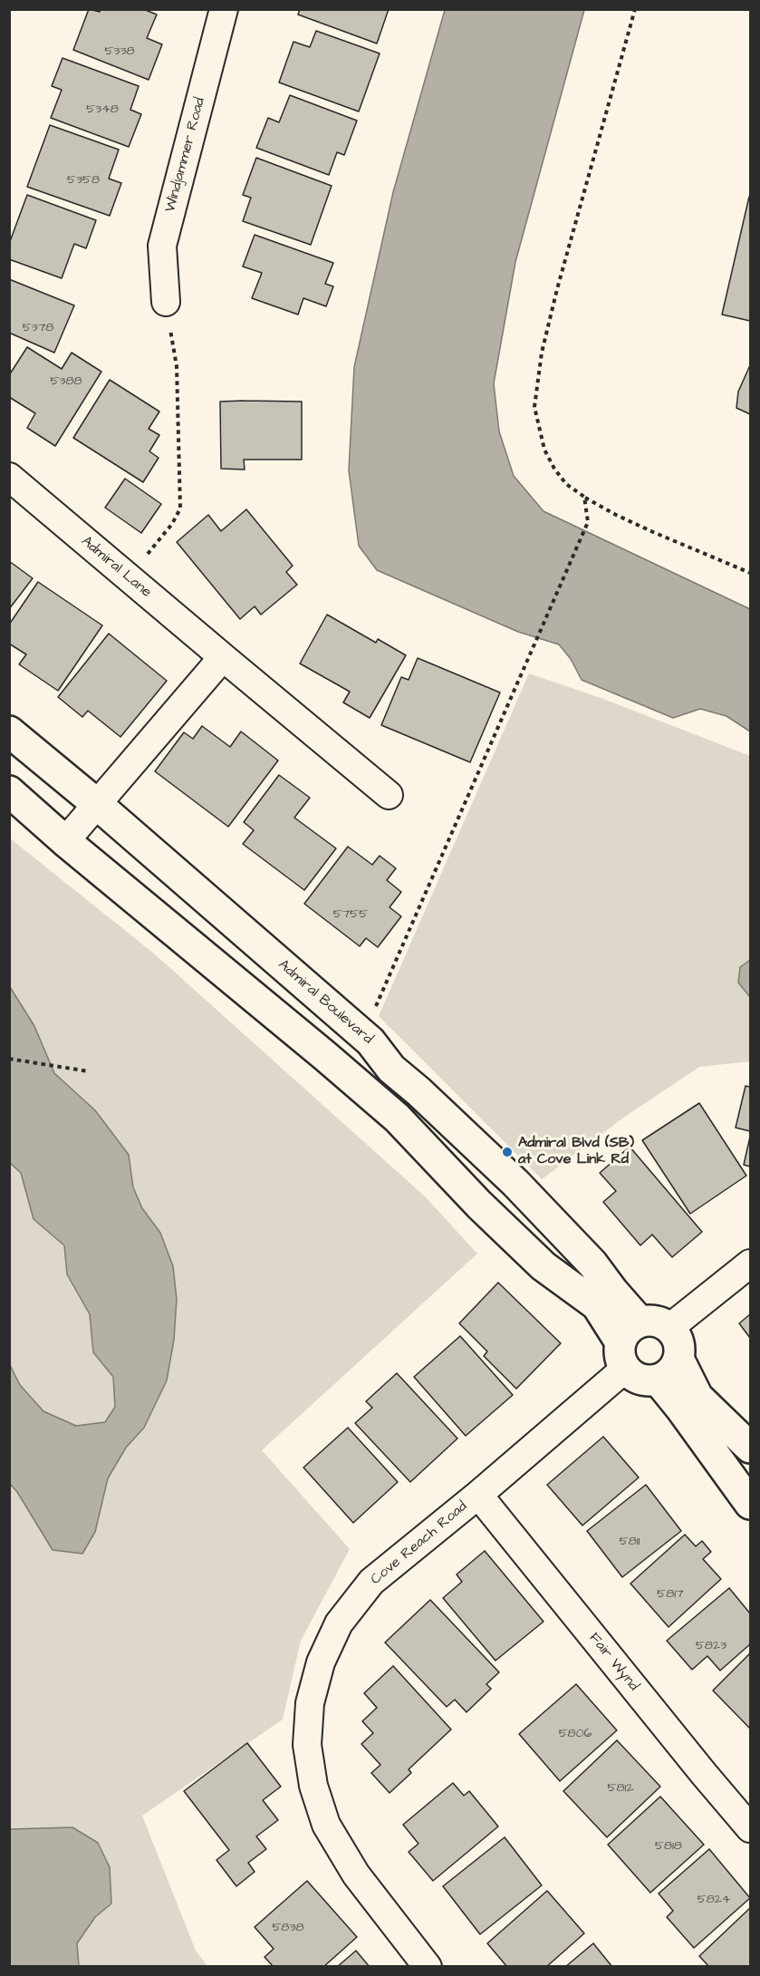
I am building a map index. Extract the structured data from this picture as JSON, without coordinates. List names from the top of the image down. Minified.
{"streets":{"street":["Windjammer Road","Admiral Lane","Admiral Boulevard","Cove Reach Road","Fair Wynd"]},"crossings":[["Admiral Boulevard","Cove Reach Road"],["Cove Reach Road","Fair Wynd"]],"places":["Admiral Blvd (SB) at Cove Link Rd"],"house_numbers":["5338","5348","5358","5378","5388","5755","5811","5817","5823","5806","5812","5818","5824","5838"]}
